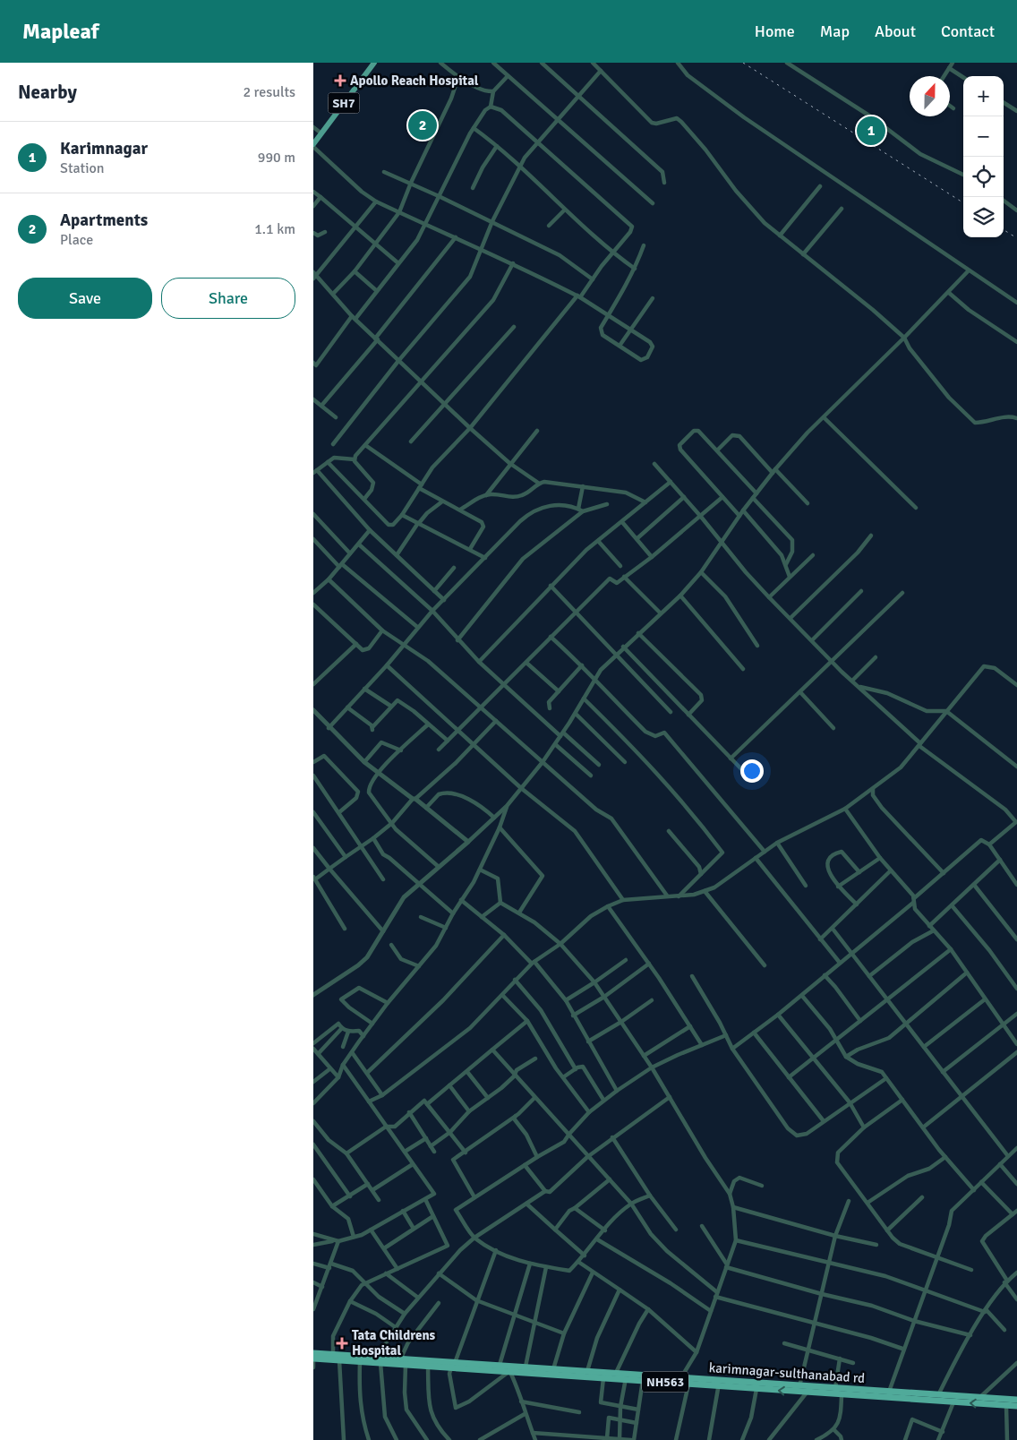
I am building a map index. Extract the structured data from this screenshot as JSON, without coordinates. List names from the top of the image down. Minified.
{"streets":{"highway":["karimnagar-sulthanabad rd","NH563"],"main road":["SH7"]},"crossings":[["karimnagar-sulthanabad rd","NH563"]],"places":{"health":["Apollo Reach Hospital","Tata Childrens Hospital"]},"north":"top","page":{"header":"Mapleaf","nav":["Home","Map","About","Contact"],"heading":["Nearby","2 results"],"map_buttons":["+","−"],"pins":["2","1"],"list":[{"mark":"1","name":"Karimnagar","note":"Station","value":"990 m"},{"mark":"2","name":"Apartments","note":"Place","value":"1.1 km"}],"buttons":["Save","Share"]}}
